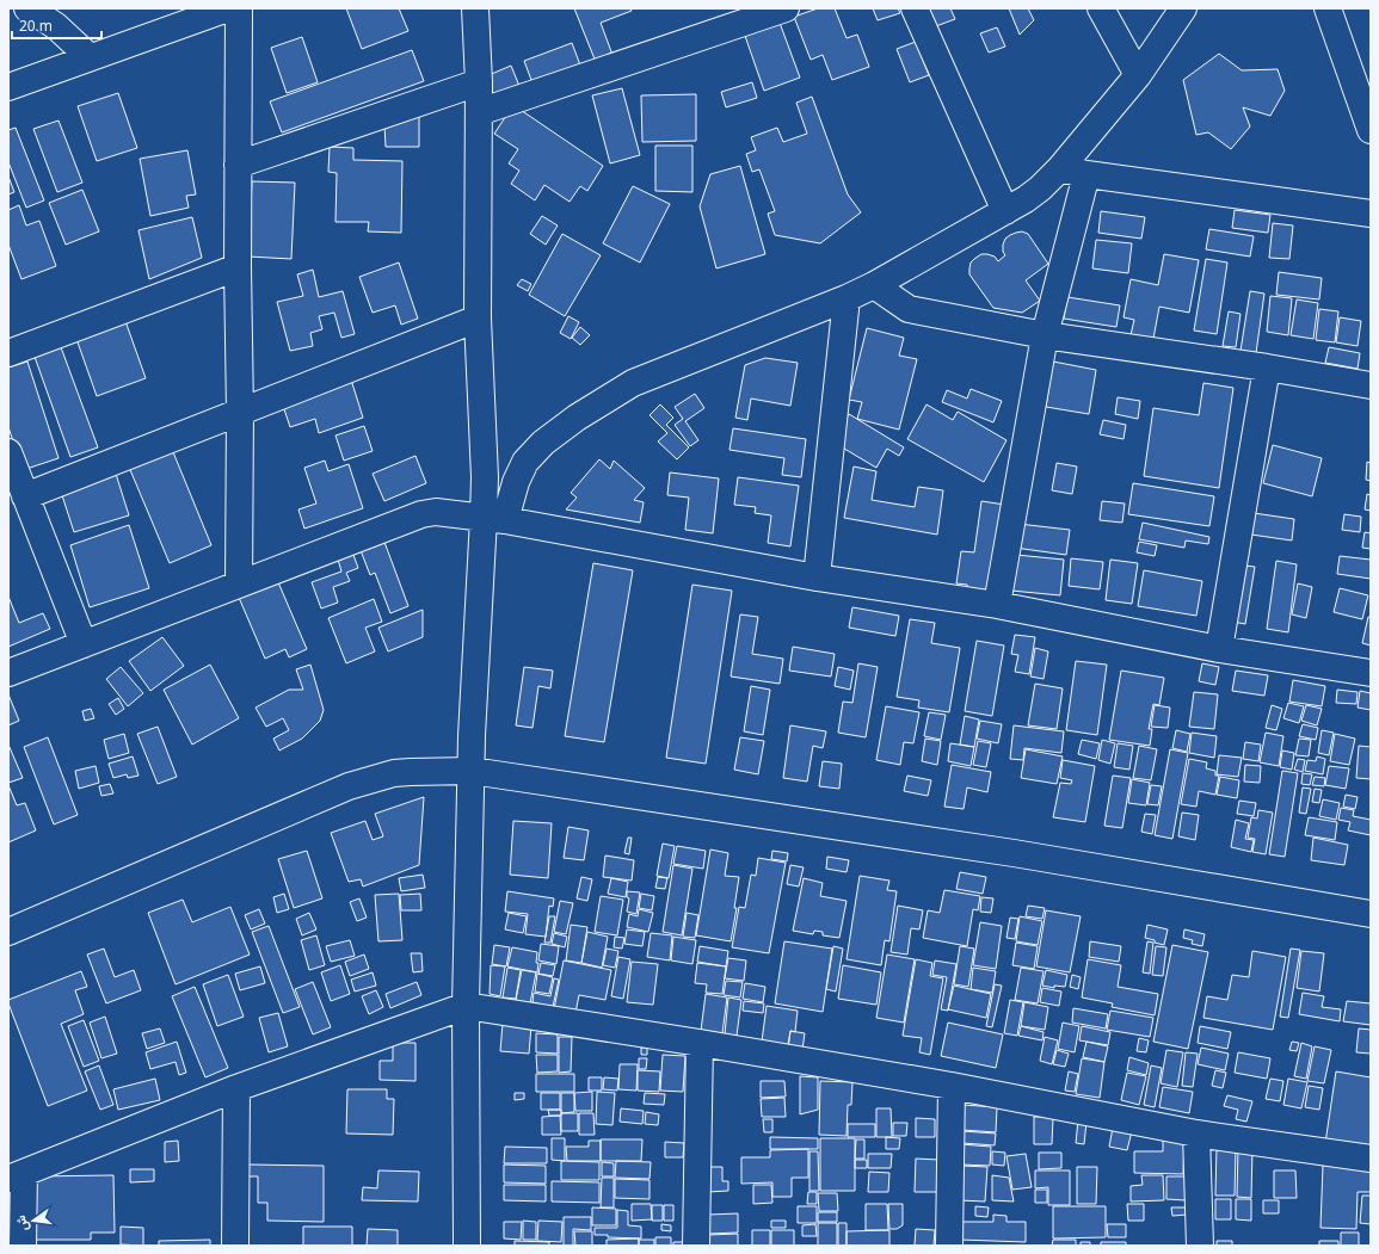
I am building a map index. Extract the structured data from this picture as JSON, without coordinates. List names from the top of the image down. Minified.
{"scale_bar":"20 m","north":"left"}
